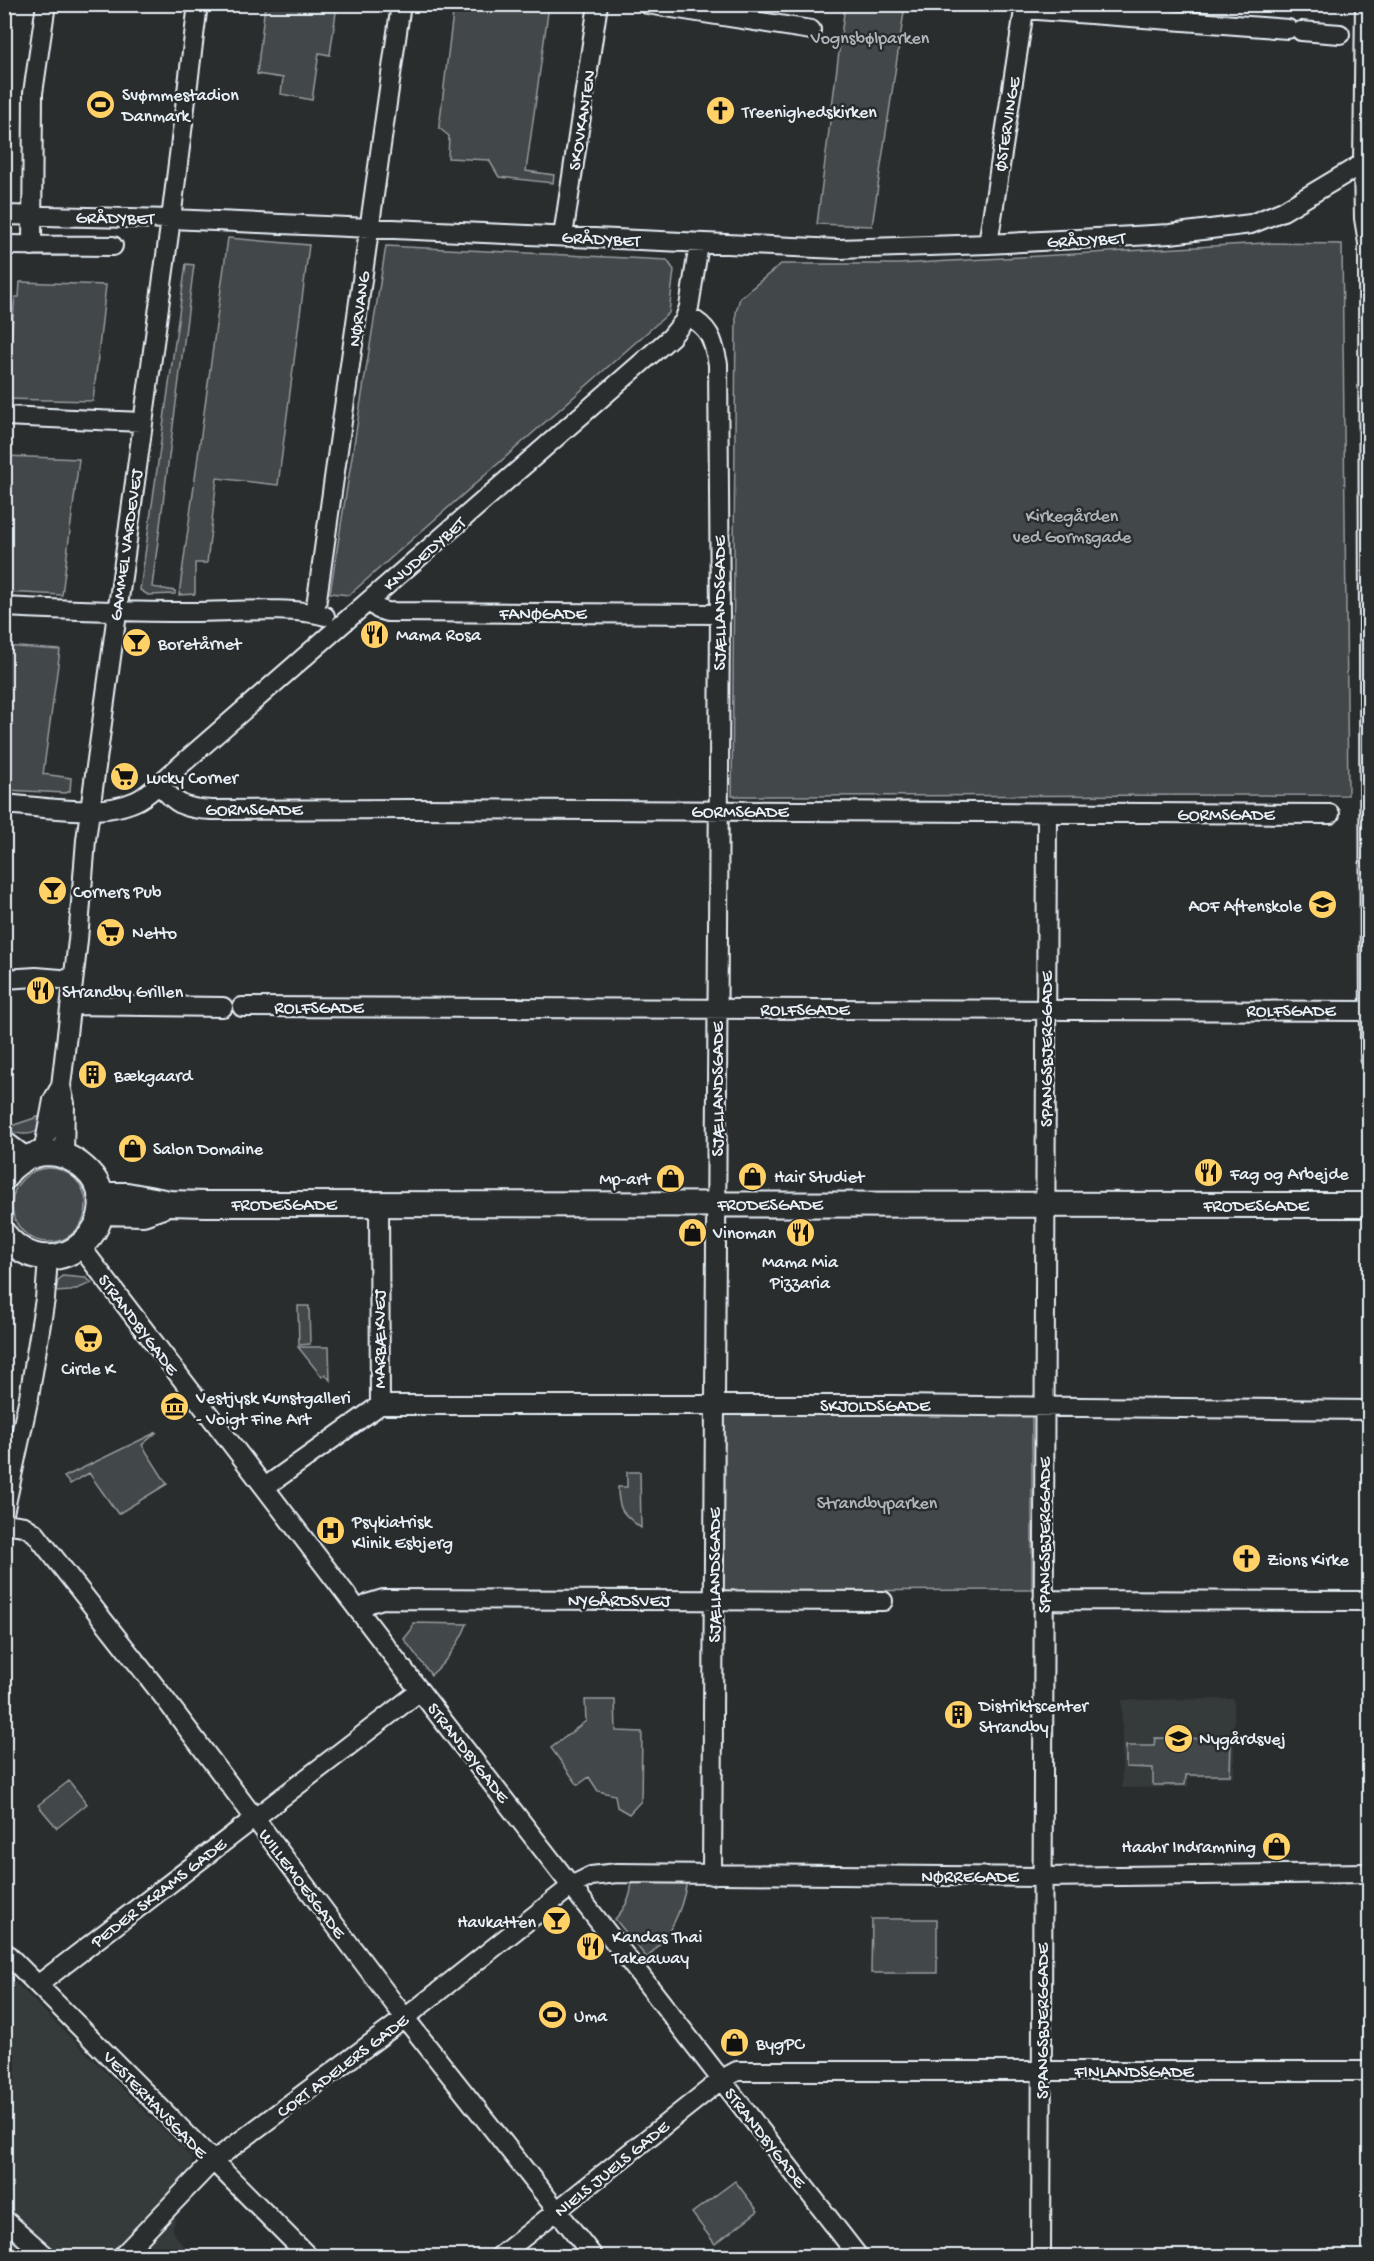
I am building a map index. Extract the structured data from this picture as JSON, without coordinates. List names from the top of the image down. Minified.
{"streets":{"main road":["FRODESGADE"],"street":["SKOVKANTEN","ØSTERVINGE","GRÅDYBET","NØRVANG","GAMMEL VARDEVEJ","KNUDEDYBET","SJÆLLANDSGADE","FANØGADE","GORMSGADE","ROLFSGADE","SPANGSBJERGGADE","STRANDBYGADE","MARBÆKVEJ","SKJOLDSGADE","NYGÅRDSVEJ","NØRREGADE","WILLEMOESGADE","PEDER SKRAMS GADE","CORT ADELERS GADE","FINLANDSGADE","VESTERHAVSGADE","NIELS JUELS GADE"]},"crossings":[["SKOVKANTEN","GRÅDYBET"],["ØSTERVINGE","GRÅDYBET"],["GRÅDYBET","NØRVANG"],["GRÅDYBET","GAMMEL VARDEVEJ"],["GRÅDYBET","KNUDEDYBET"],["GAMMEL VARDEVEJ","KNUDEDYBET"],["KNUDEDYBET","SJÆLLANDSGADE"],["KNUDEDYBET","FANØGADE"],["KNUDEDYBET","GORMSGADE"],["SJÆLLANDSGADE","FANØGADE"],["SJÆLLANDSGADE","GORMSGADE"],["SJÆLLANDSGADE","ROLFSGADE"],["SJÆLLANDSGADE","FRODESGADE"],["SJÆLLANDSGADE","SKJOLDSGADE"],["SJÆLLANDSGADE","NYGÅRDSVEJ"],["SJÆLLANDSGADE","NØRREGADE"],["GORMSGADE","SPANGSBJERGGADE"],["ROLFSGADE","SPANGSBJERGGADE"],["SPANGSBJERGGADE","FRODESGADE"],["SPANGSBJERGGADE","SKJOLDSGADE"],["SPANGSBJERGGADE","NØRREGADE"],["SPANGSBJERGGADE","FINLANDSGADE"],["FRODESGADE","MARBÆKVEJ"],["STRANDBYGADE","MARBÆKVEJ"],["STRANDBYGADE","NYGÅRDSVEJ"],["STRANDBYGADE","NØRREGADE"],["STRANDBYGADE","PEDER SKRAMS GADE"],["STRANDBYGADE","CORT ADELERS GADE"],["STRANDBYGADE","FINLANDSGADE"],["STRANDBYGADE","NIELS JUELS GADE"],["MARBÆKVEJ","SKJOLDSGADE"],["NØRREGADE","CORT ADELERS GADE"],["WILLEMOESGADE","PEDER SKRAMS GADE"],["WILLEMOESGADE","CORT ADELERS GADE"],["WILLEMOESGADE","NIELS JUELS GADE"],["PEDER SKRAMS GADE","VESTERHAVSGADE"],["CORT ADELERS GADE","VESTERHAVSGADE"],["FINLANDSGADE","NIELS JUELS GADE"]],"parks":["Vognsbølparken","Kirkegården ved Gormsgade","Strandbyparken"],"places":{"sports":["Svømmestadion Danmark","Uma"],"church":["Treenighedskirken","Zions Kirke"],"restaurant":["Mama Rosa","Strandby Grillen","Fag og Arbejde","Mama Mia Pizzaria","Kandas Thai Takeaway"],"bar":["Boretårnet","Corners Pub","Havkatten"],"supermarket":["Lucky Corner","Netto","Circle K"],"school or university":["AOF Aftenskole","Nygårdsvej"],"building":["Bækgaard","Distriktscenter Strandby"],"shop":["Salon Domaine","Hair Studiet","Mp-art","Vinoman","Haahr Indramning","BygPC"],"museum":["Vestjysk Kunstgalleri - Voigt Fine Art"],"hospital":["Psykiatrisk Klinik Esbjerg"]}}
